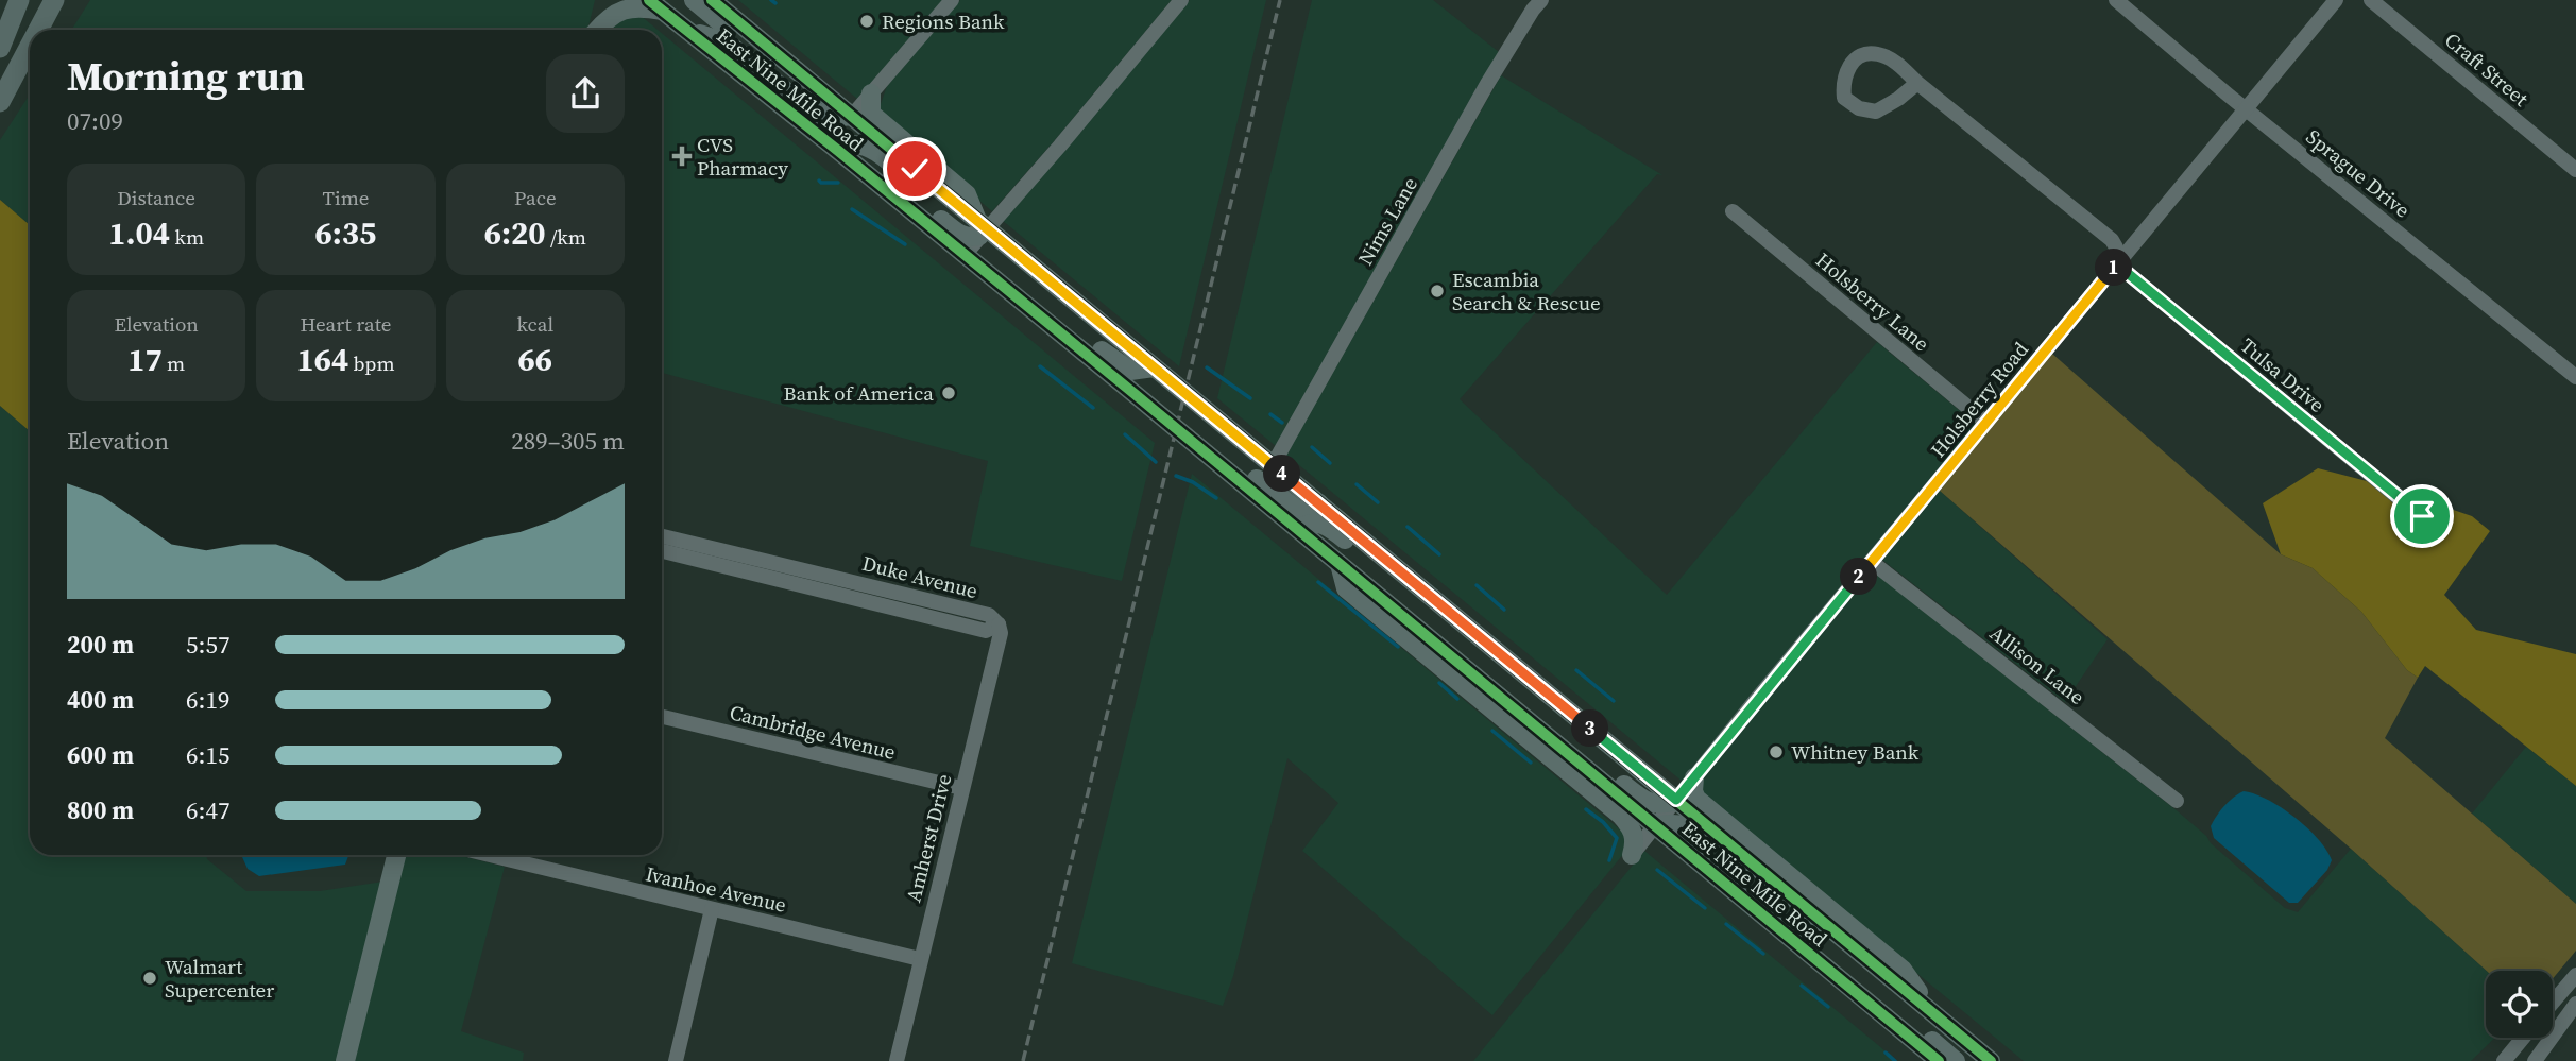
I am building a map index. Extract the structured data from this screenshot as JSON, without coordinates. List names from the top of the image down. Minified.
{"streets":{"main road":["East Nine Mile Road"],"street":["Craft Street","Sprague Drive","Nims Lane","Holsberry Lane","Tulsa Drive","Holsberry Road","Duke Avenue","Allison Lane","Cambridge Avenue","Amherst Drive","Ivanhoe Avenue"]},"crossings":[["East Nine Mile Road","Nims Lane"],["East Nine Mile Road","Holsberry Road"],["Sprague Drive","Holsberry Road"],["Holsberry Lane","Holsberry Road"],["Tulsa Drive","Holsberry Road"],["Holsberry Road","Allison Lane"],["Duke Avenue","Amherst Drive"],["Cambridge Avenue","Amherst Drive"],["Amherst Drive","Ivanhoe Avenue"]],"places":{"other":["Regions Bank","Escambia Search & Rescue","Bank of America","Whitney Bank","Walmart Supercenter"],"health":["CVS Pharmacy"]},"page":{"heading":["Morning run","07:09"],"stats":[["Distance","1.04 km"],["Time","6:35"],["Pace","6:20 /km"],["Elevation","17 m"],["Heart rate","164 bpm"],["kcal","66"]],"pins":["1","4","2","3"],"chart":["Elevation","289–305 m"],"list":[{"name":"200 m","note":"5:57"},{"name":"400 m","note":"6:19"},{"name":"600 m","note":"6:15"},{"name":"800 m","note":"6:47"}]}}
